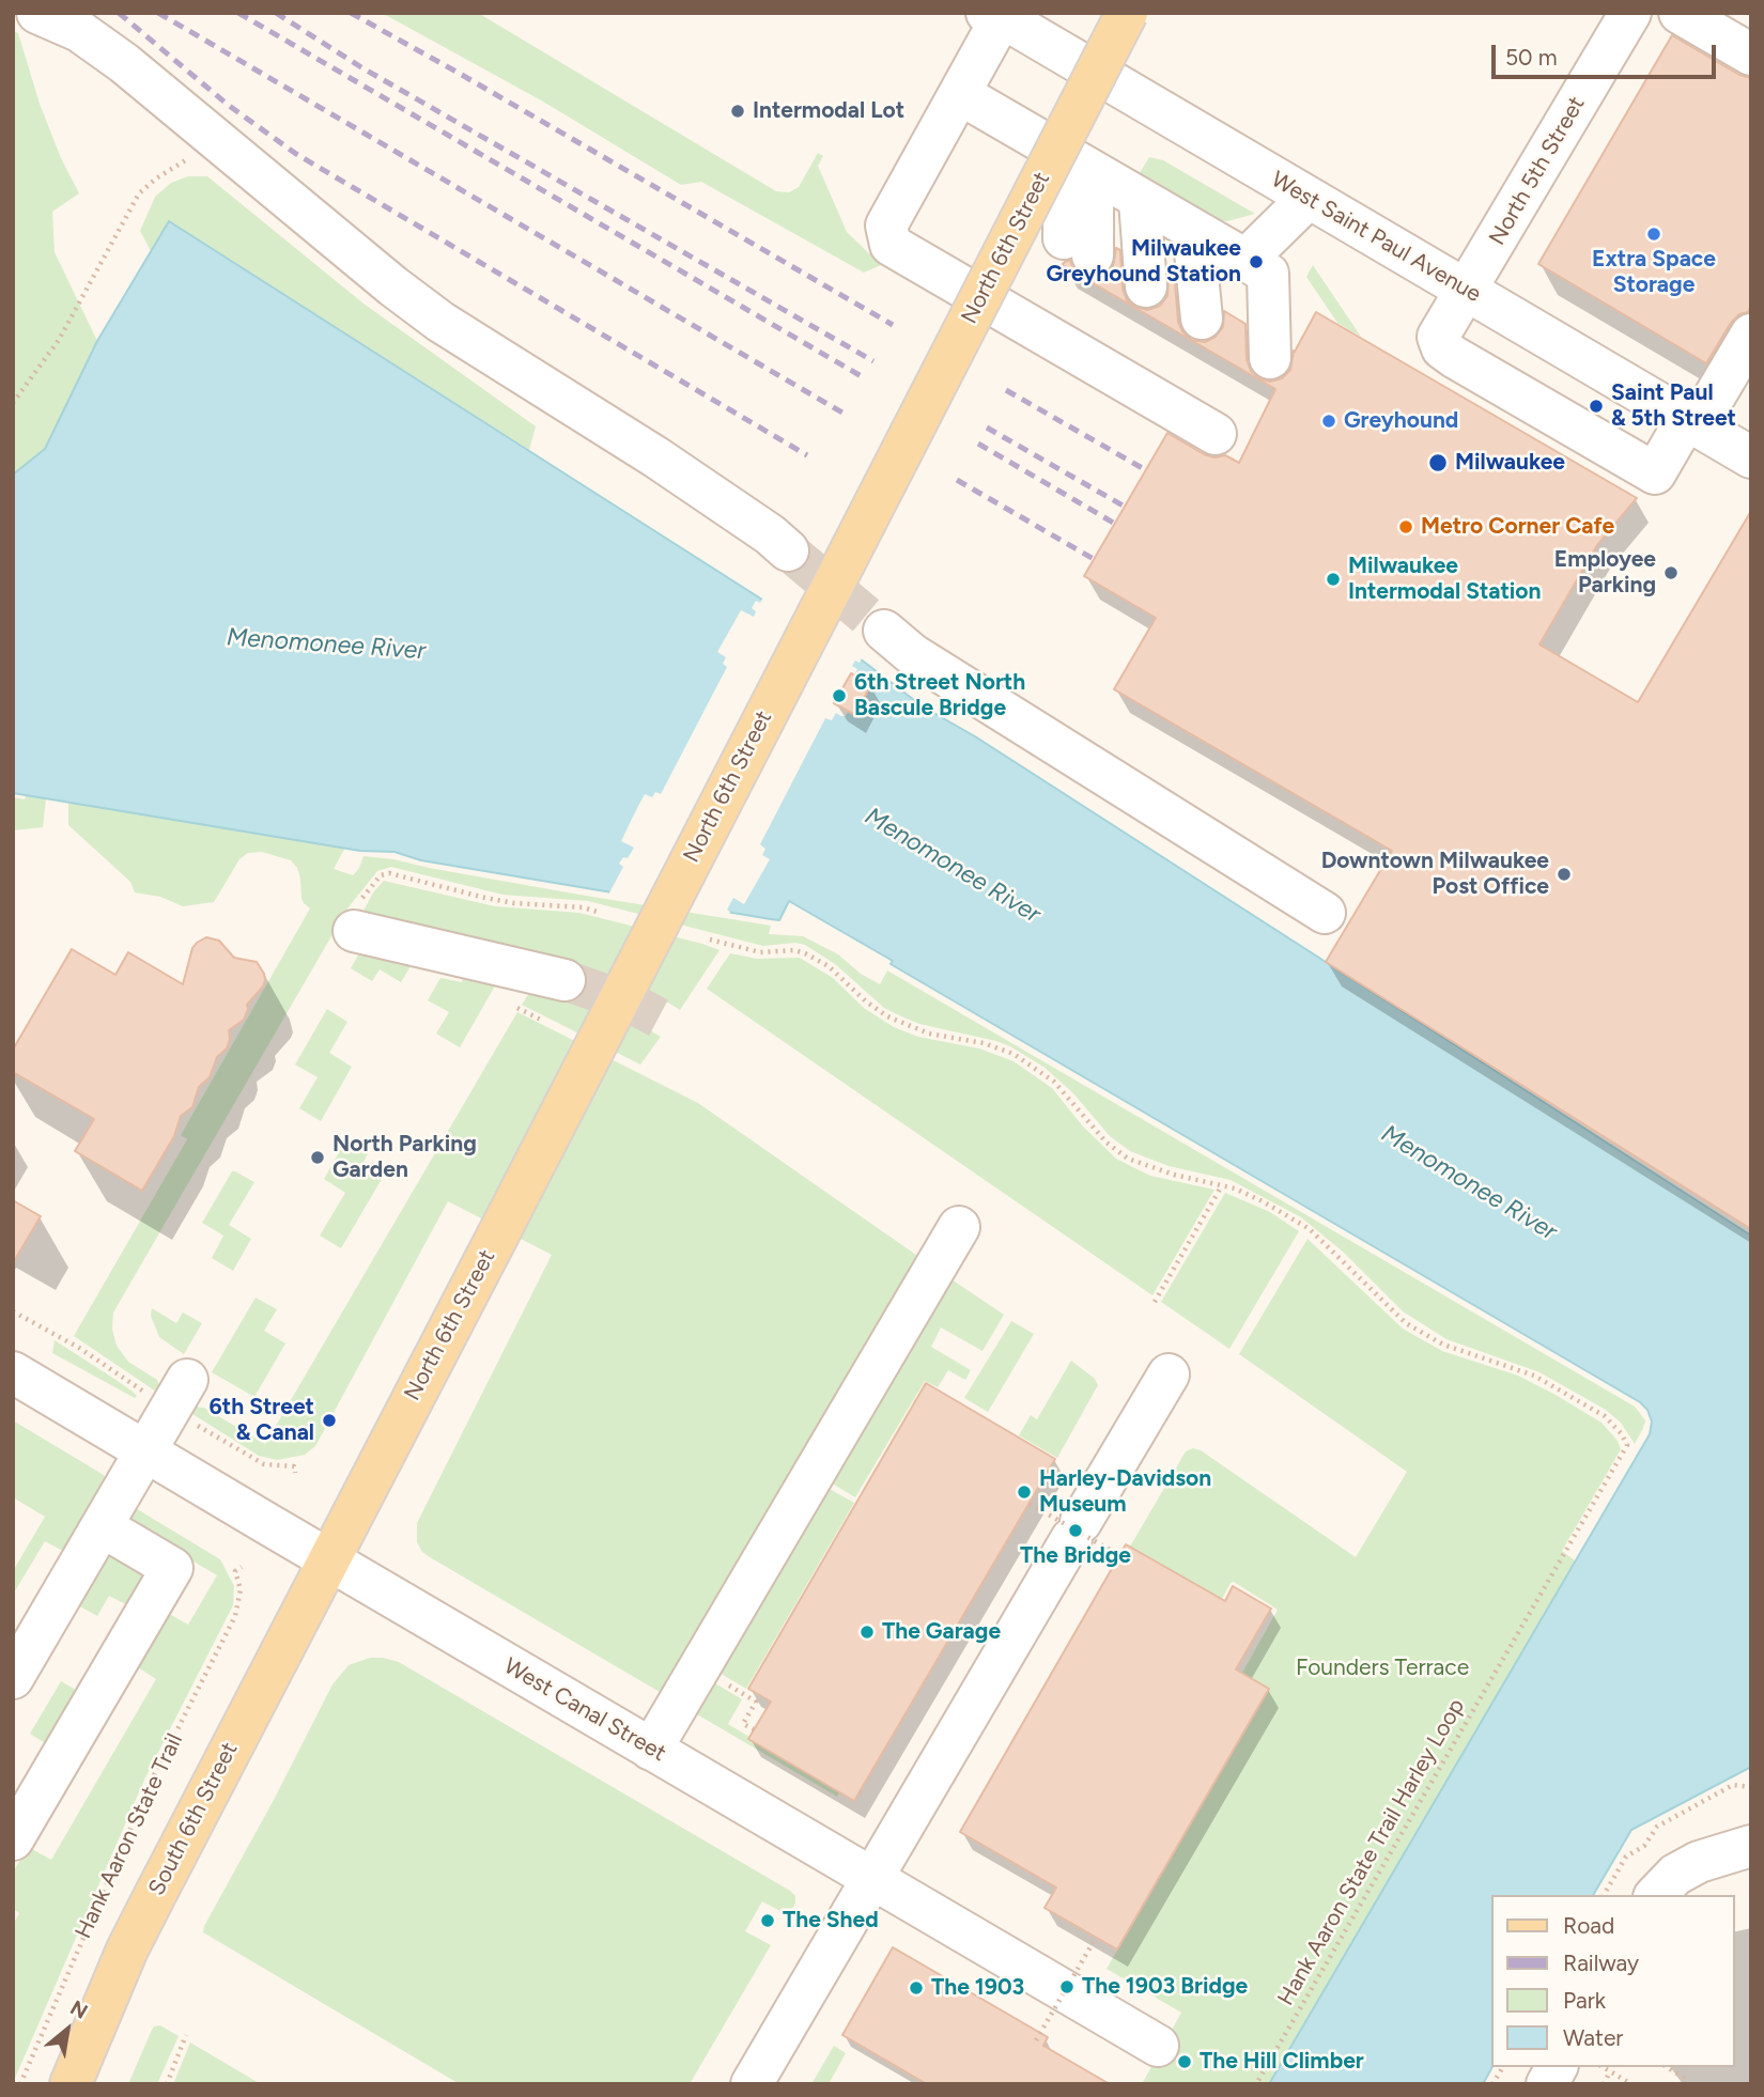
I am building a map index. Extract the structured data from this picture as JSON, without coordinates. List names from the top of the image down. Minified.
{"streets":{"main road":["North 6th Street","South 6th Street"],"street":["North 5th Street","West Saint Paul Avenue","West Canal Street"],"path":["Hank Aaron State Trail","Hank Aaron State Trail Harley Loop"]},"crossings":[["North 5th Street","West Saint Paul Avenue"],["North 6th Street","West Canal Street"],["North 6th Street","South 6th Street"],["West Canal Street","South 6th Street"]],"water":["Menomonee River"],"parks":["Founders Terrace"],"places":["Intermodal Lot","Extra Space Storage","Milwaukee Greyhound Station","Saint Paul & 5th Street","Greyhound","Milwaukee","Metro Corner Cafe","Employee Parking","Milwaukee Intermodal Station","6th Street North Bascule Bridge","Downtown Milwaukee Post Office","North Parking Garden","6th Street & Canal","Harley-Davidson Museum","The Bridge","The Garage","The Shed","The 1903 Bridge","The 1903","The Hill Climber"],"legend":["Road","Railway","Park","Water"],"scale_bar":"50 m","north":"top right"}
